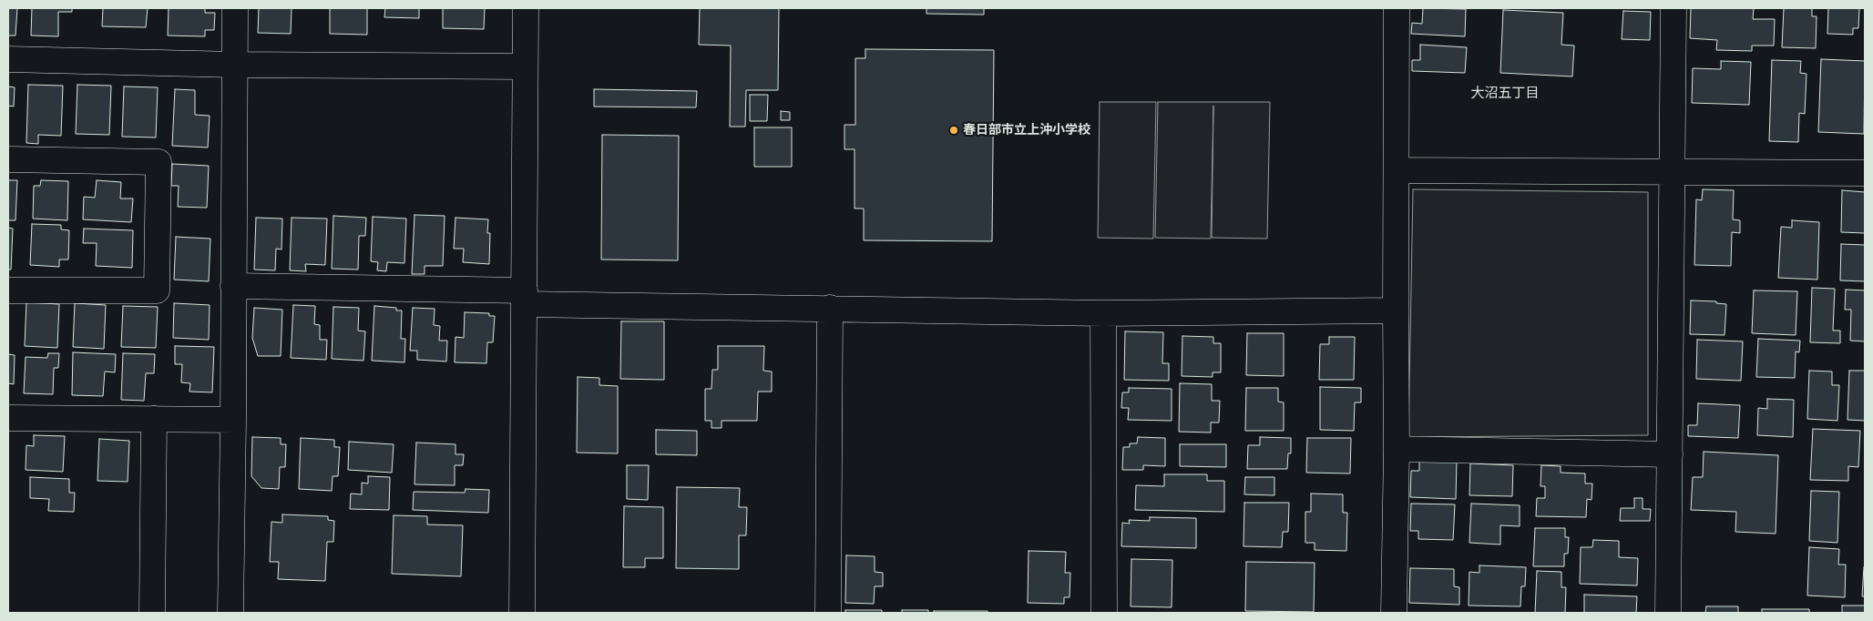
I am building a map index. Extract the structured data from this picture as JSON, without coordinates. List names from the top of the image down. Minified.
{"districts":["大沼五丁目"],"places":["春日部市立上沖小学校"]}
